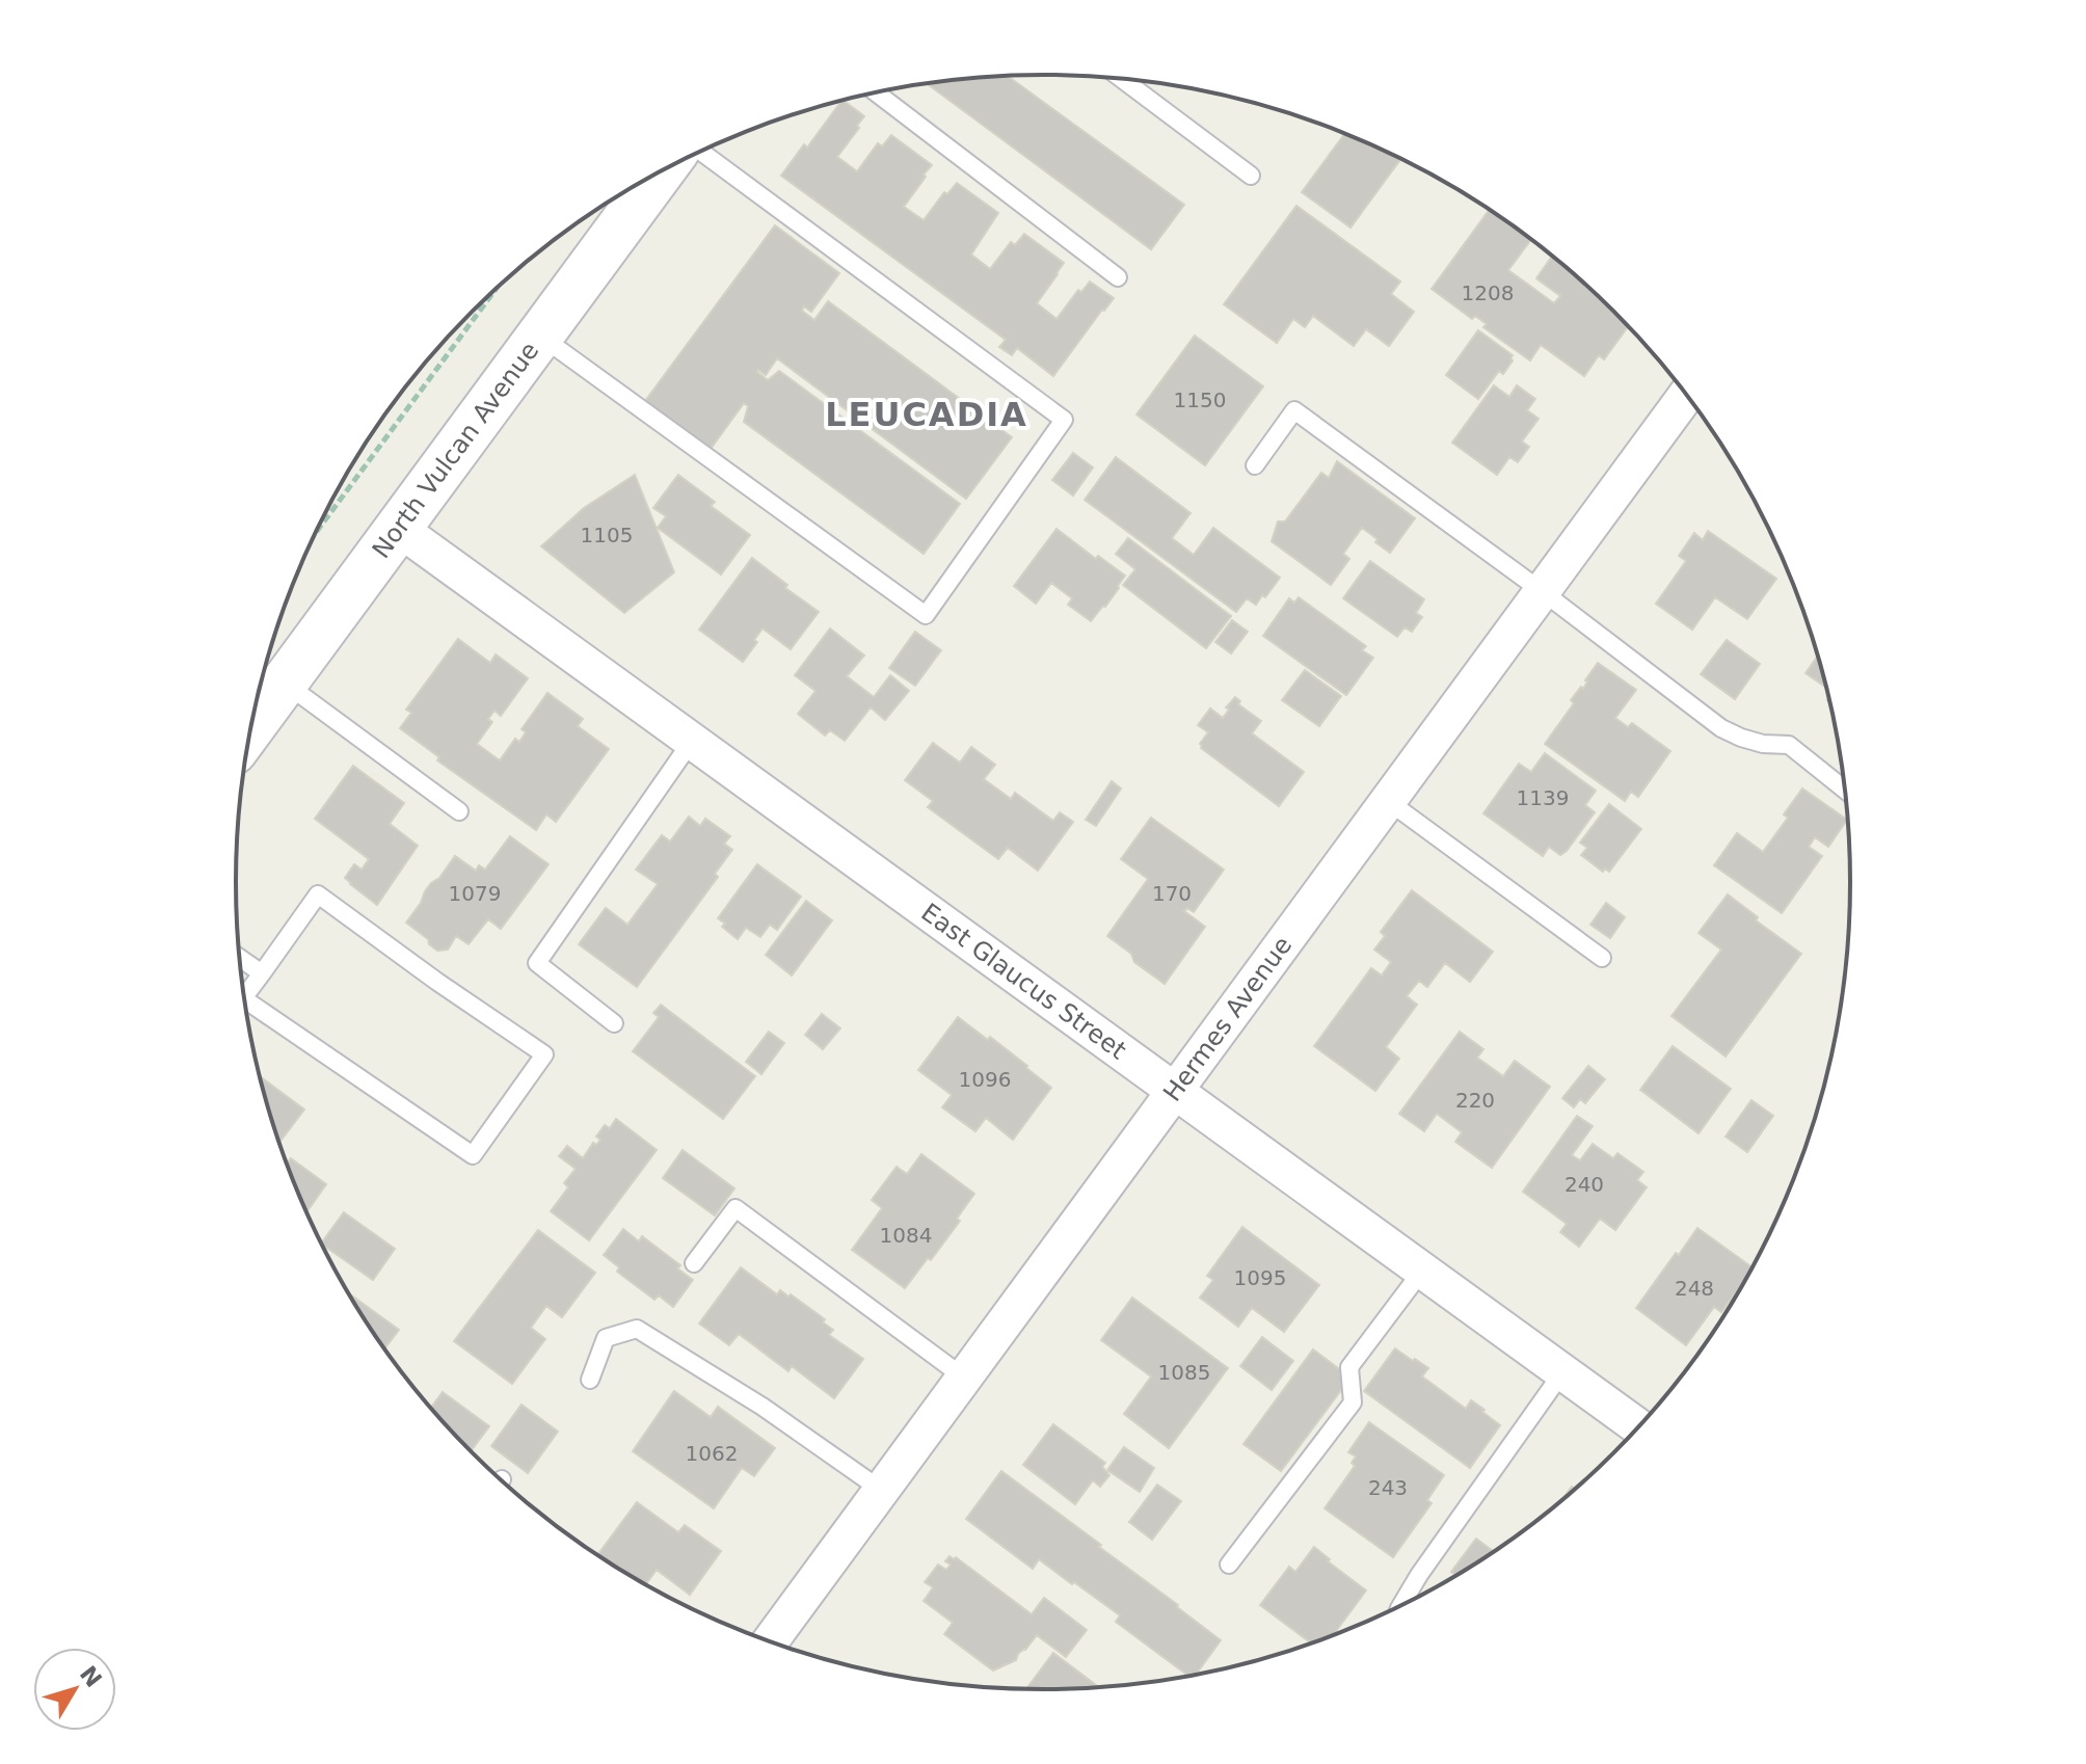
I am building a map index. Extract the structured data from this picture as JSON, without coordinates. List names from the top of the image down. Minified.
{"streets":{"main road":["North Vulcan Avenue"],"street":["East Glaucus Street","Hermes Avenue"]},"crossings":[["North Vulcan Avenue","East Glaucus Street"],["East Glaucus Street","Hermes Avenue"]],"districts":["LEUCADIA"],"house_numbers":["1208","1150","1105","1139","1079","170","1096","220","240","1084","1095","248","1085","1062","243"],"north":"top right"}
